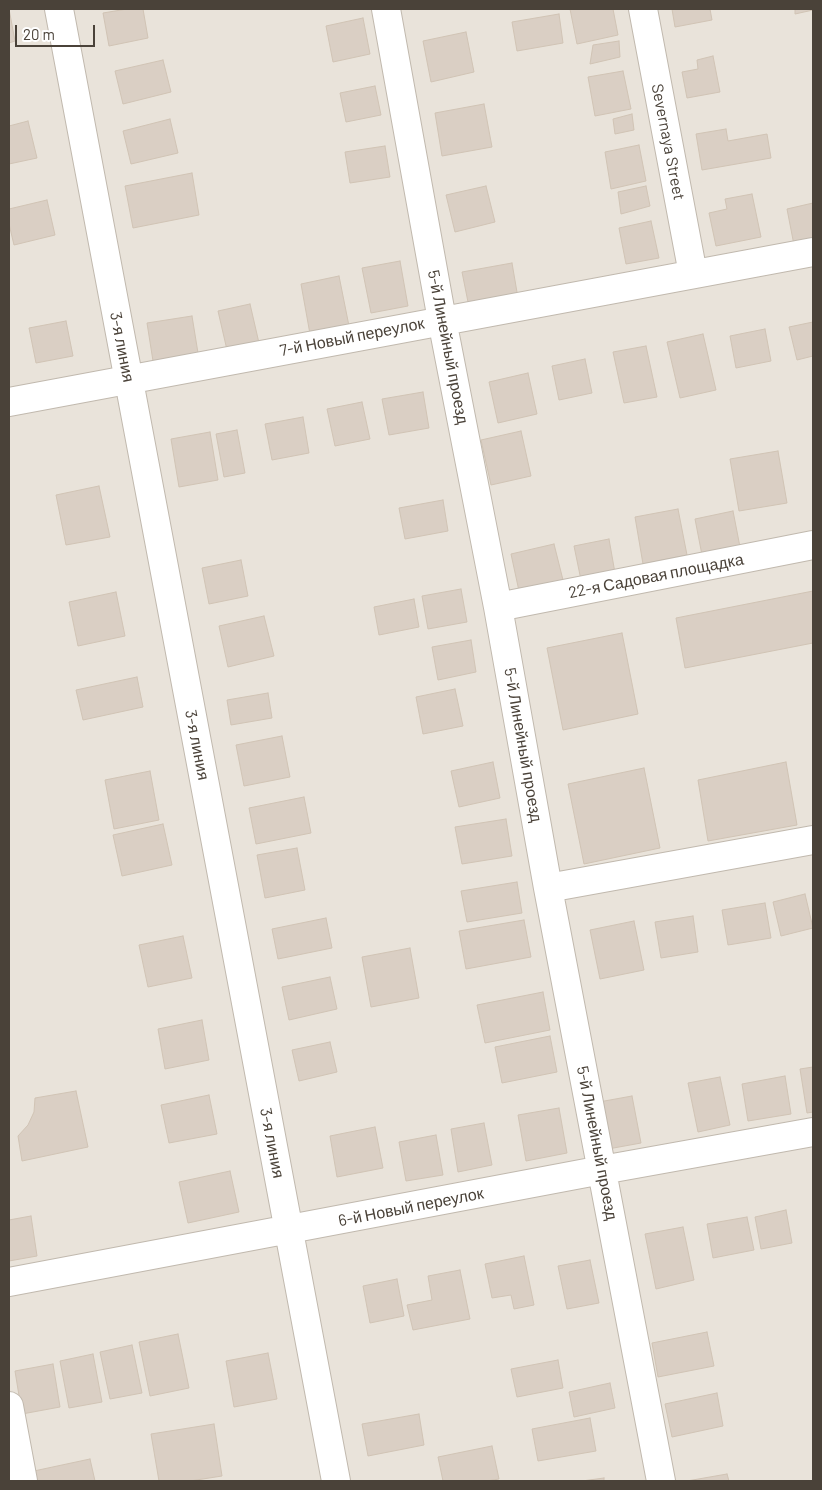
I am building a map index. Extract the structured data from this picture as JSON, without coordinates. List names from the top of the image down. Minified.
{"streets":{"street":["Severnaya Street","7-й Новый переулок","3-я линия","5-й Линейный проезд","22-я Садовая площадка","6-й Новый переулок"]},"crossings":[["Severnaya Street","7-й Новый переулок"],["7-й Новый переулок","3-я линия"],["7-й Новый переулок","5-й Линейный проезд"],["3-я линия","6-й Новый переулок"],["5-й Линейный проезд","22-я Садовая площадка"],["5-й Линейный проезд","6-й Новый переулок"]],"scale_bar":"20 m"}
